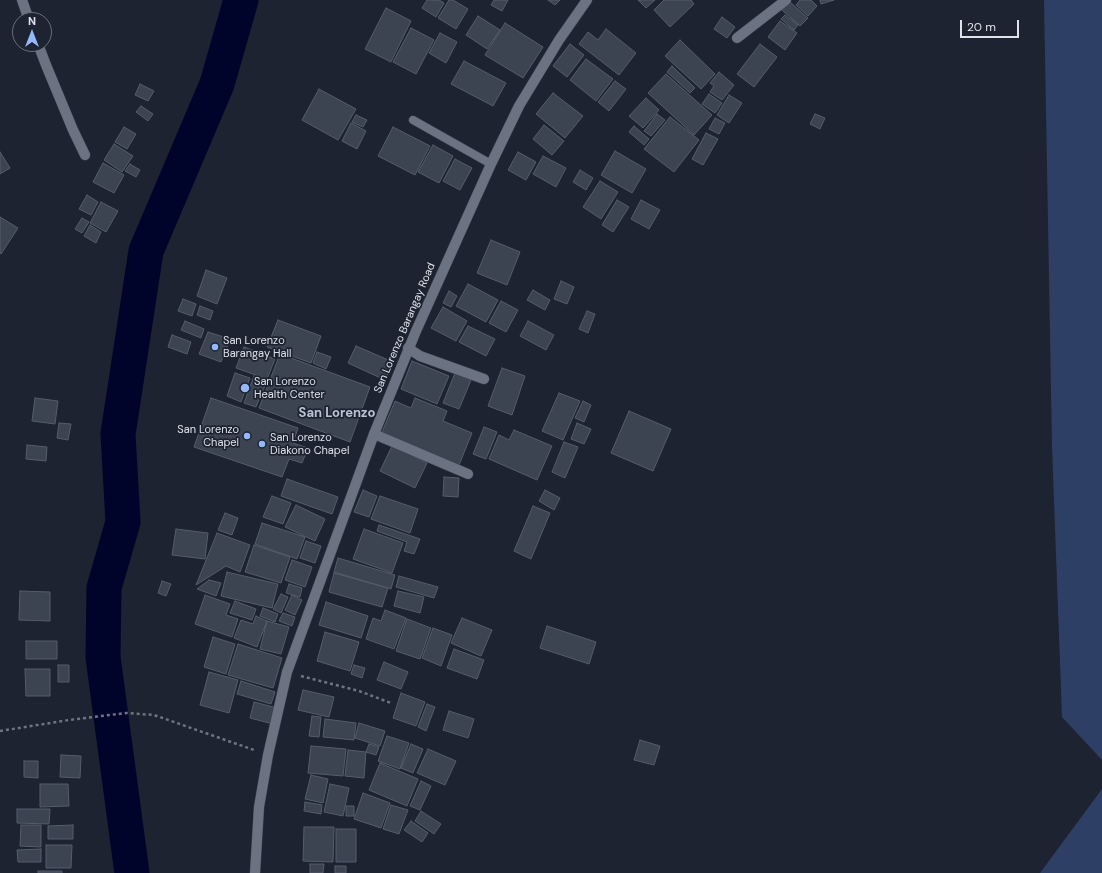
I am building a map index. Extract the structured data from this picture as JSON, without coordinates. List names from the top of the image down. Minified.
{"streets":{"street":["San Lorenzo Barangay Road"]},"districts":["San Lorenzo"],"places":["San Lorenzo Barangay Hall","San Lorenzo Health Center","San Lorenzo Chapel","San Lorenzo Diakono Chapel"],"scale_bar":"20 m","north":"top"}
